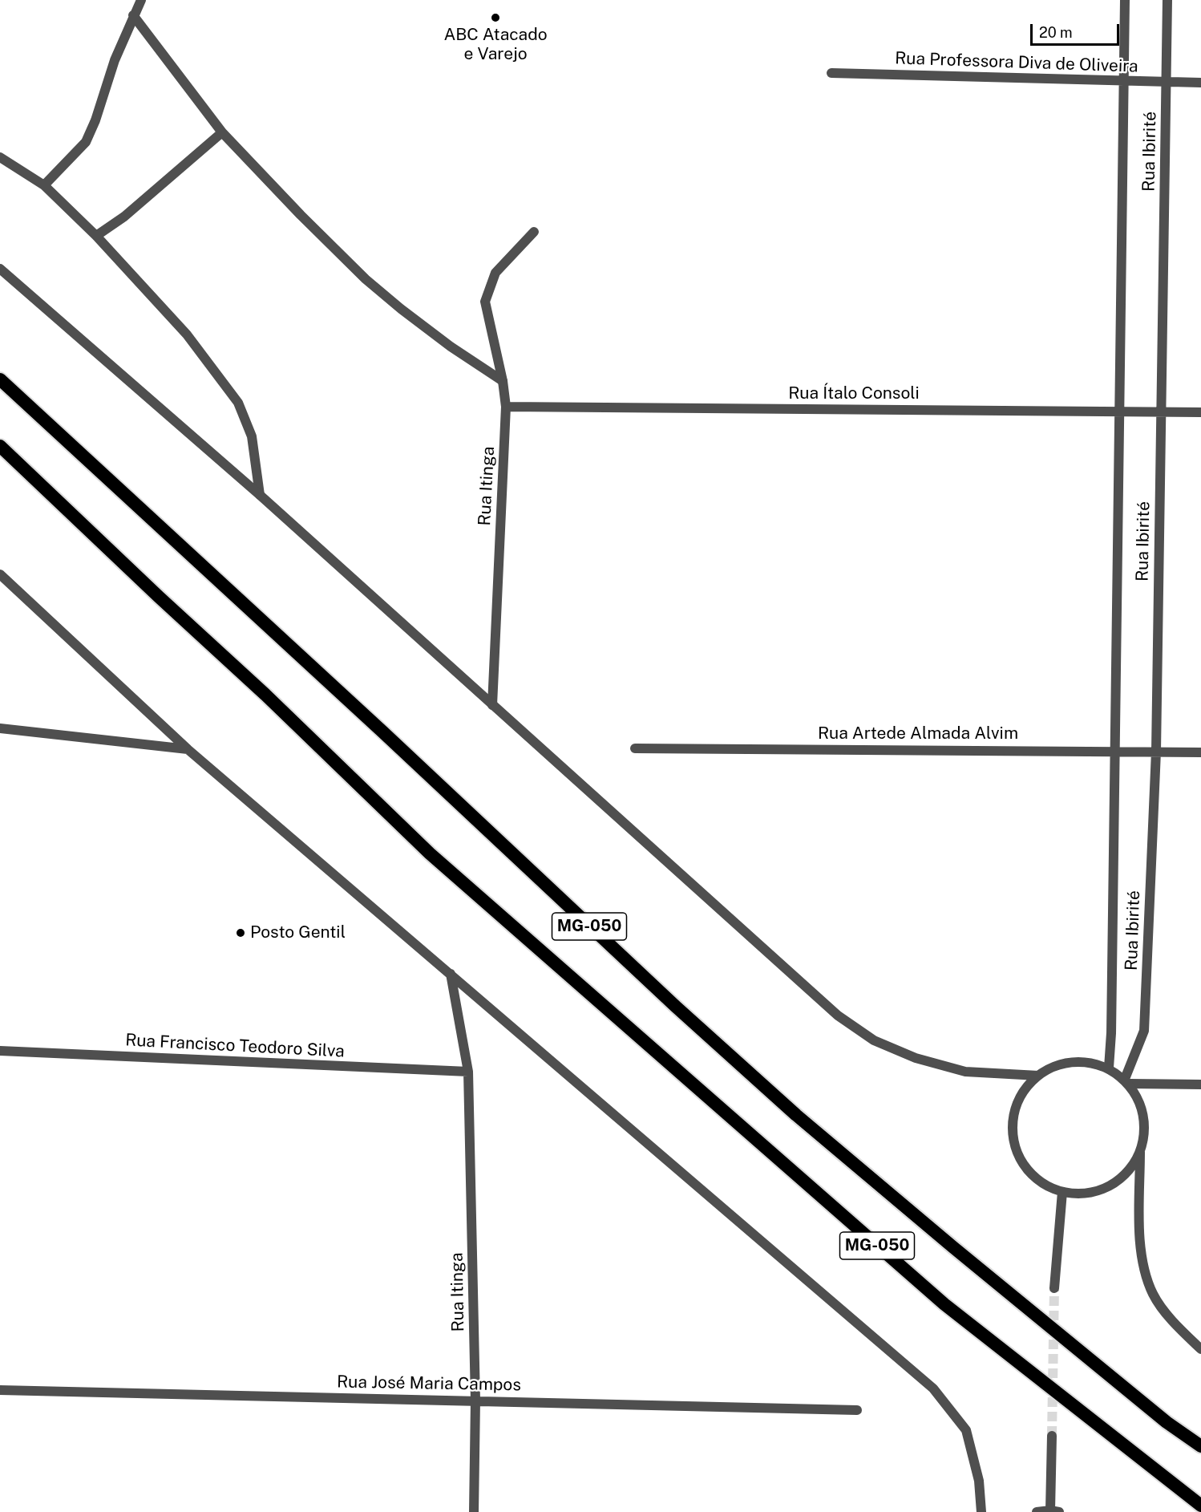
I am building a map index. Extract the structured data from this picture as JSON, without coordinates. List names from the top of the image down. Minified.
{"streets":{"highway":["MG-050"],"street":["Rua Professora Diva de Oliveira","Rua Ibirité","Rua Ítalo Consoli","Rua Itinga","Rua Artede Almada Alvim","Rua Francisco Teodoro Silva","Rua José Maria Campos"]},"crossings":[["Rua Professora Diva de Oliveira","Rua Ibirité"],["Rua Ibirité","Rua Ítalo Consoli"],["Rua Ibirité","Rua Artede Almada Alvim"],["Rua Ítalo Consoli","Rua Itinga"],["Rua Itinga","Rua Francisco Teodoro Silva"],["Rua Itinga","Rua José Maria Campos"]],"places":["ABC Atacado e Varejo","Posto Gentil"],"scale_bar":"20 m"}
